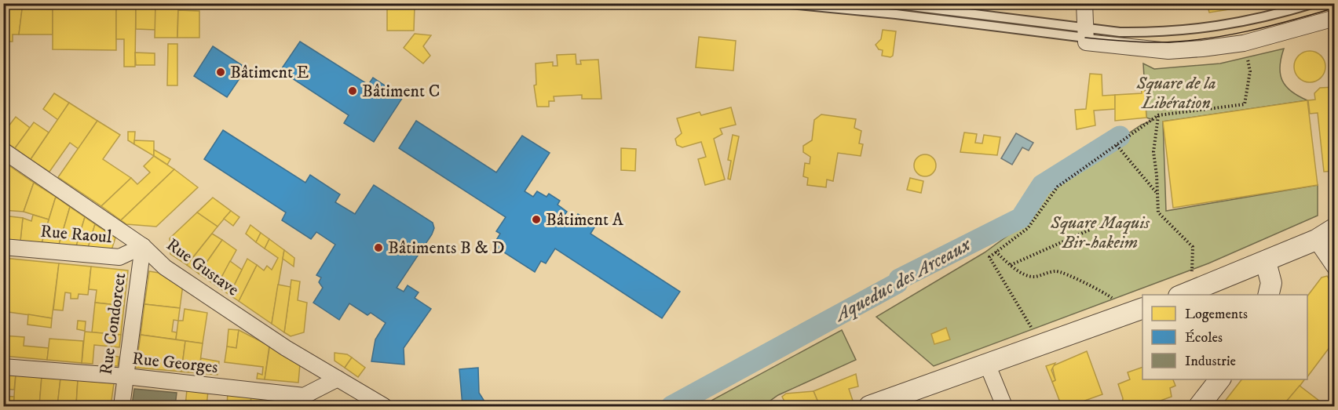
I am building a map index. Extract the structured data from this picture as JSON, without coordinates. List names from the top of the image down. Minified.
{"streets":{"street":["Rue Raoul","Rue Gustave","Rue Condorcet","Rue Georges"]},"crossings":[["Rue Raoul","Rue Gustave"],["Rue Raoul","Rue Condorcet"],["Rue Gustave","Rue Condorcet"],["Rue Gustave","Rue Georges"],["Rue Condorcet","Rue Georges"]],"water":["Aqueduc des Arceaux"],"parks":["Square de la Libération","Square Maquis Bir-hakeim"],"places":["Bâtiment E","Bâtiment C","Bâtiment A","Bâtiments B & D"],"legend":["Logements","Écoles","Industrie"]}
